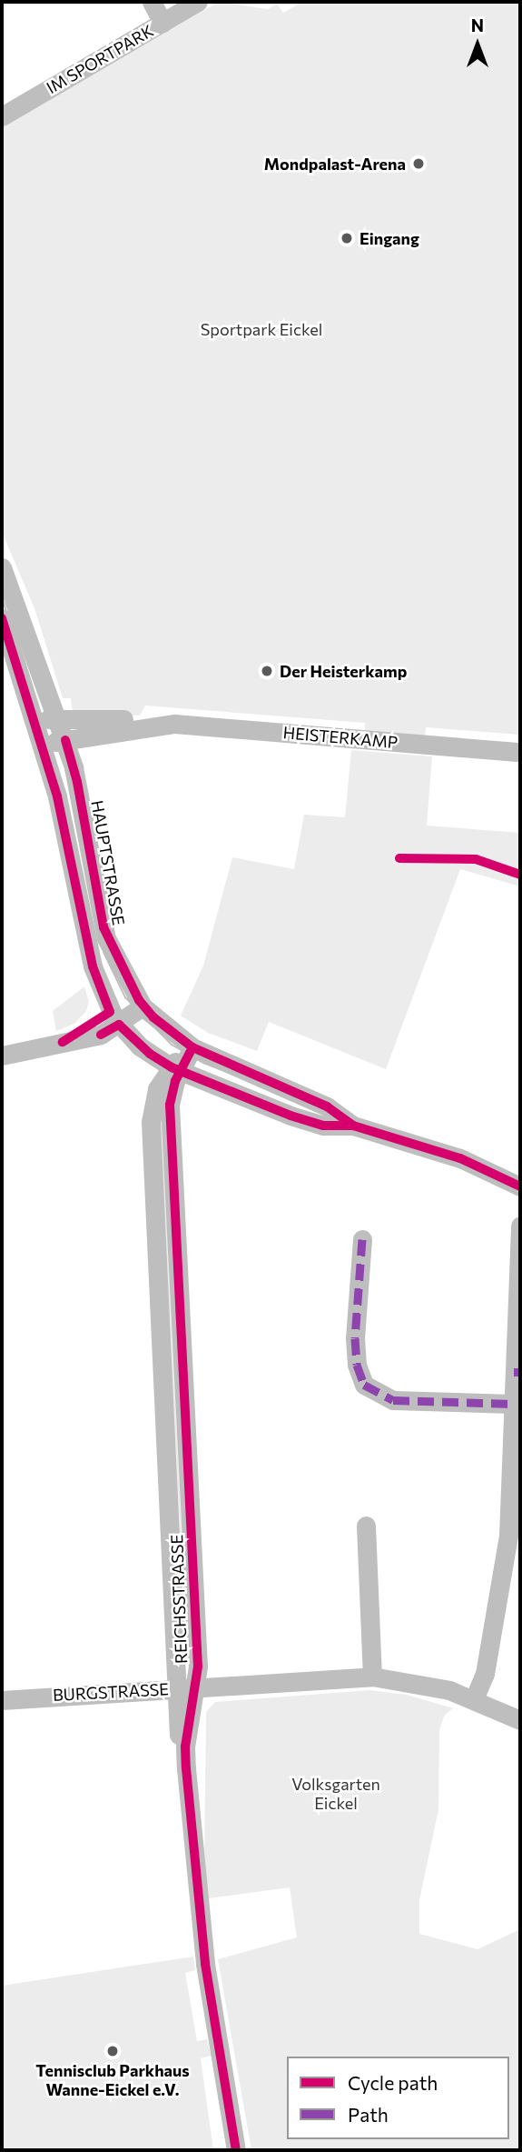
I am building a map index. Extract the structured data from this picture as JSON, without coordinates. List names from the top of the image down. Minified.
{"streets":{"street":["IM SPORTPARK","HEISTERKAMP","HAUPTSTRASSE","REICHSSTRASSE","BURGSTRASSE"]},"crossings":[["HEISTERKAMP","HAUPTSTRASSE"],["HAUPTSTRASSE","REICHSSTRASSE"],["REICHSSTRASSE","BURGSTRASSE"]],"parks":["Sportpark Eickel","Volksgarten Eickel"],"places":["Mondpalast-Arena","Eingang","Der Heisterkamp","Tennisclub Parkhaus Wanne-Eickel e.V."],"legend":["Cycle path","Path"],"north":"top"}
